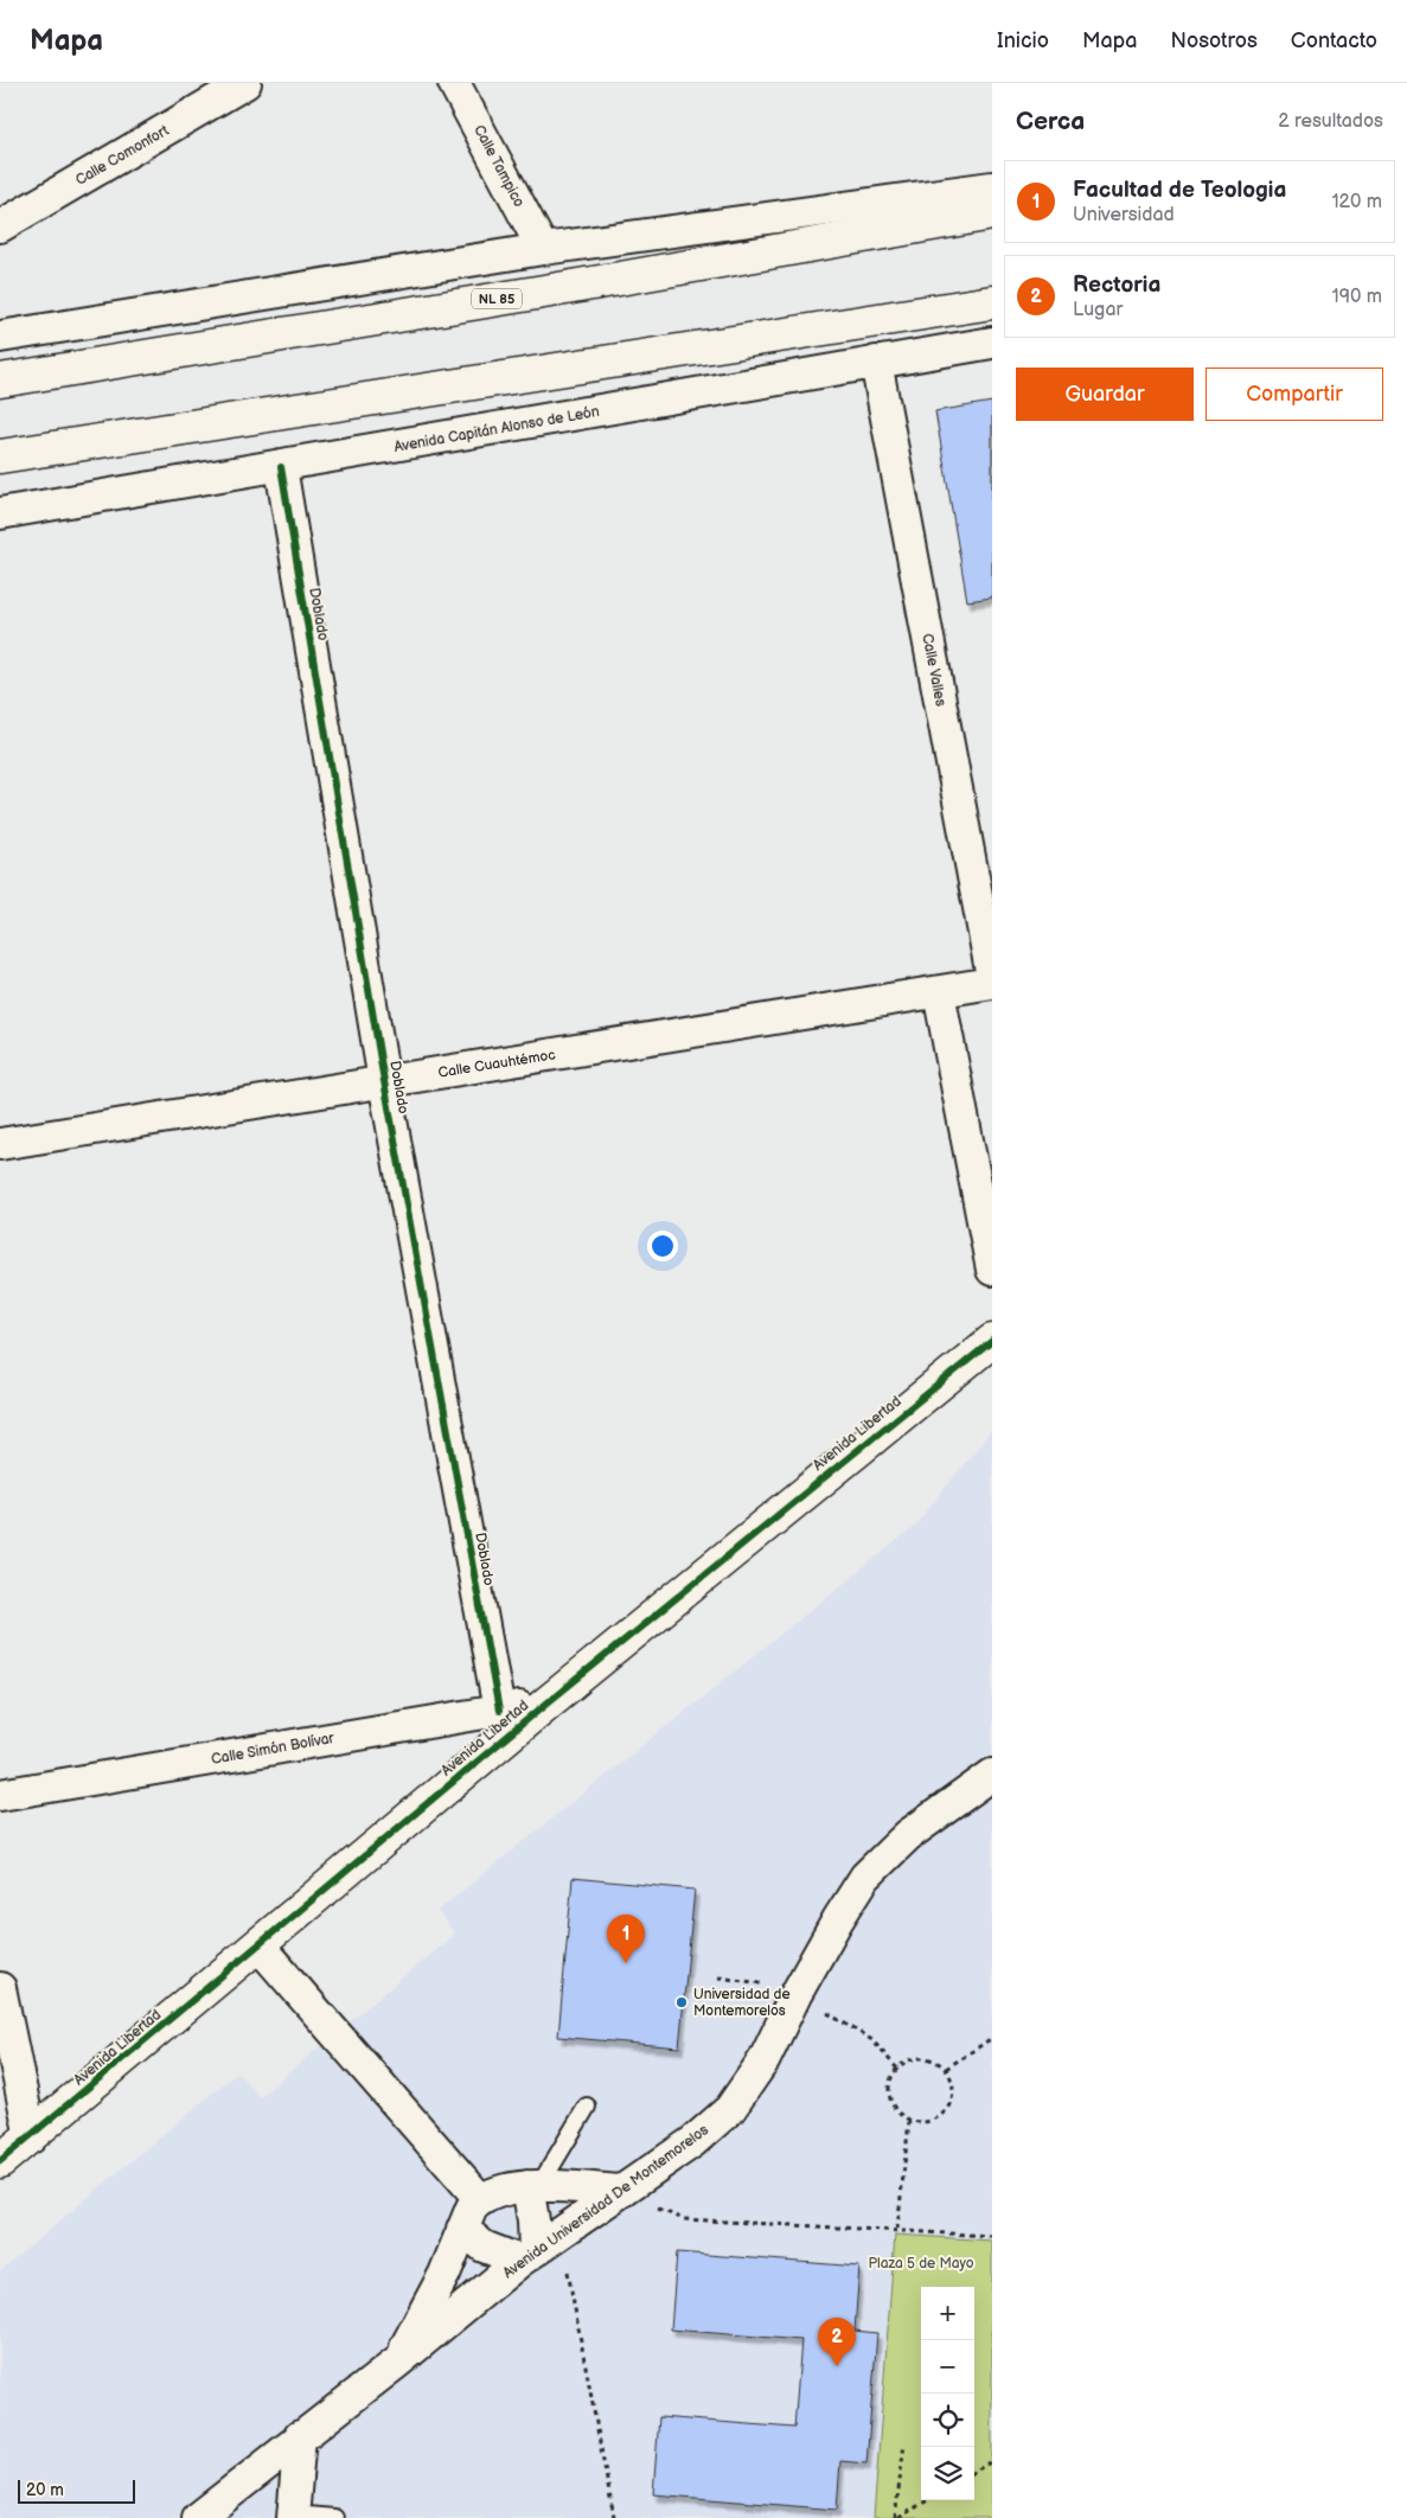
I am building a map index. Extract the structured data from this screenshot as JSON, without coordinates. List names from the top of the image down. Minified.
{"streets":{"main road":["NL 85","Avenida Libertad"],"street":["Calle Comonfort","Calle Tampico","Avenida Capitán Alonso de León","Doblado","Calle Valles","Calle Cuauhtémoc","Calle Simón Bolívar","Avenida Universidad De Montemorelos"]},"crossings":[["Avenida Capitán Alonso de León","Doblado"],["Avenida Capitán Alonso de León","Calle Valles"],["Doblado","Calle Cuauhtémoc"],["Doblado","Calle Simón Bolívar"],["Avenida Libertad","Calle Simón Bolívar"]],"parks":["Plaza 5 de Mayo"],"places":["Universidad de Montemorelos"],"scale_bar":"20 m","page":{"header":"Mapa","nav":["Inicio","Mapa","Nosotros","Contacto"],"heading":["Cerca","2 resultados"],"list":[{"mark":"1","name":"Facultad de Teologia","note":"Universidad","value":"120 m"},{"mark":"2","name":"Rectoria","note":"Lugar","value":"190 m"}],"buttons":["Guardar","Compartir"],"pins":["1","2"],"map_buttons":["+","−"],"scale":"20 m"}}
